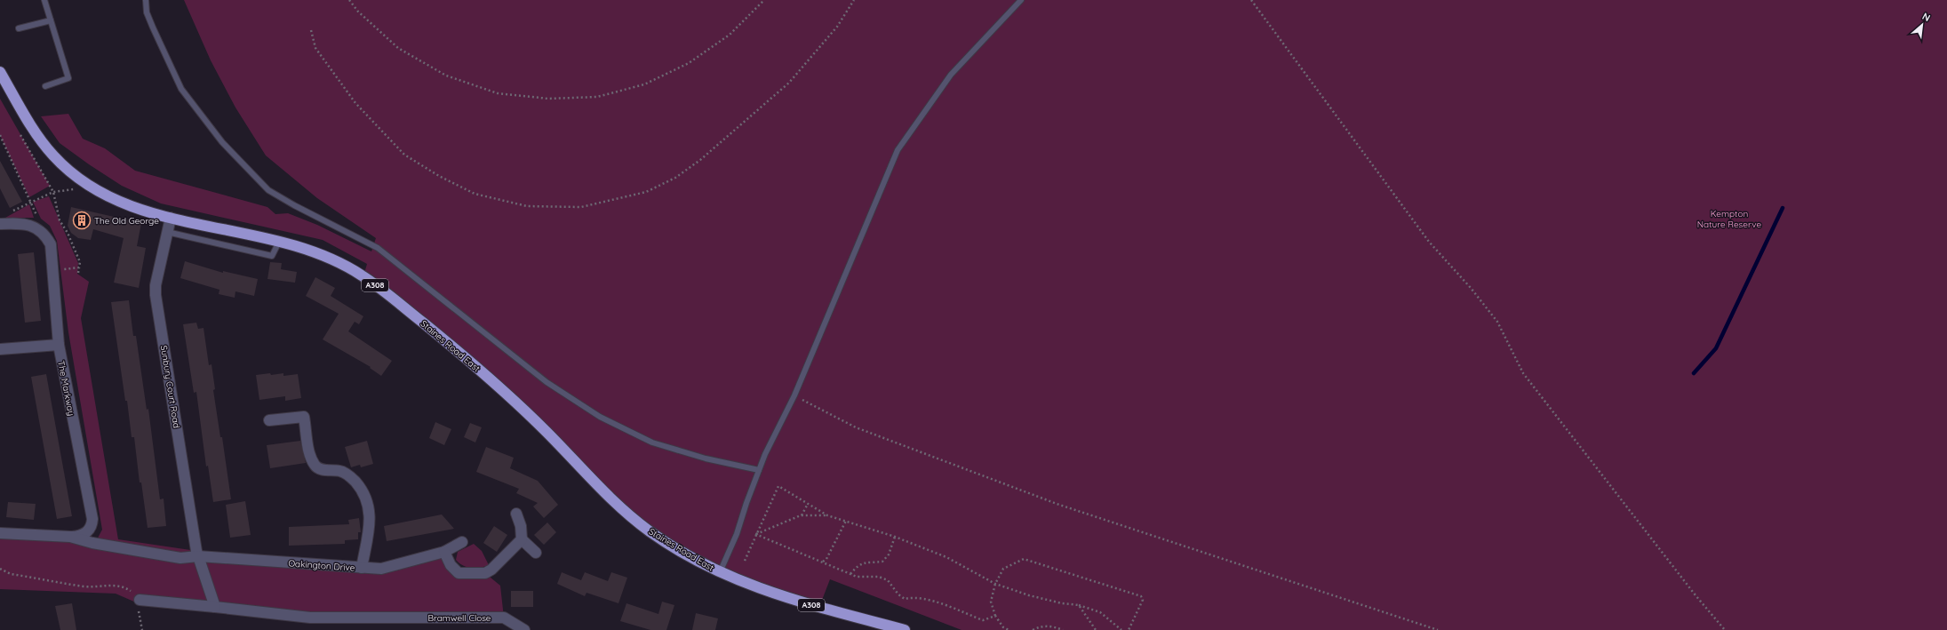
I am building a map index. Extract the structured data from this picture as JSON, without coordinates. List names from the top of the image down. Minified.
{"streets":{"highway":["A308","Staines Road East"],"street":["Sunbury Court Road","The Markway","Oakington Drive","Bramwell Close"]},"crossings":[["Staines Road East","Sunbury Court Road"],["Sunbury Court Road","Oakington Drive"],["The Markway","Oakington Drive"]],"parks":["Kempton Nature Reserve"],"places":{"building":["The Old George"]},"north":"top right"}
